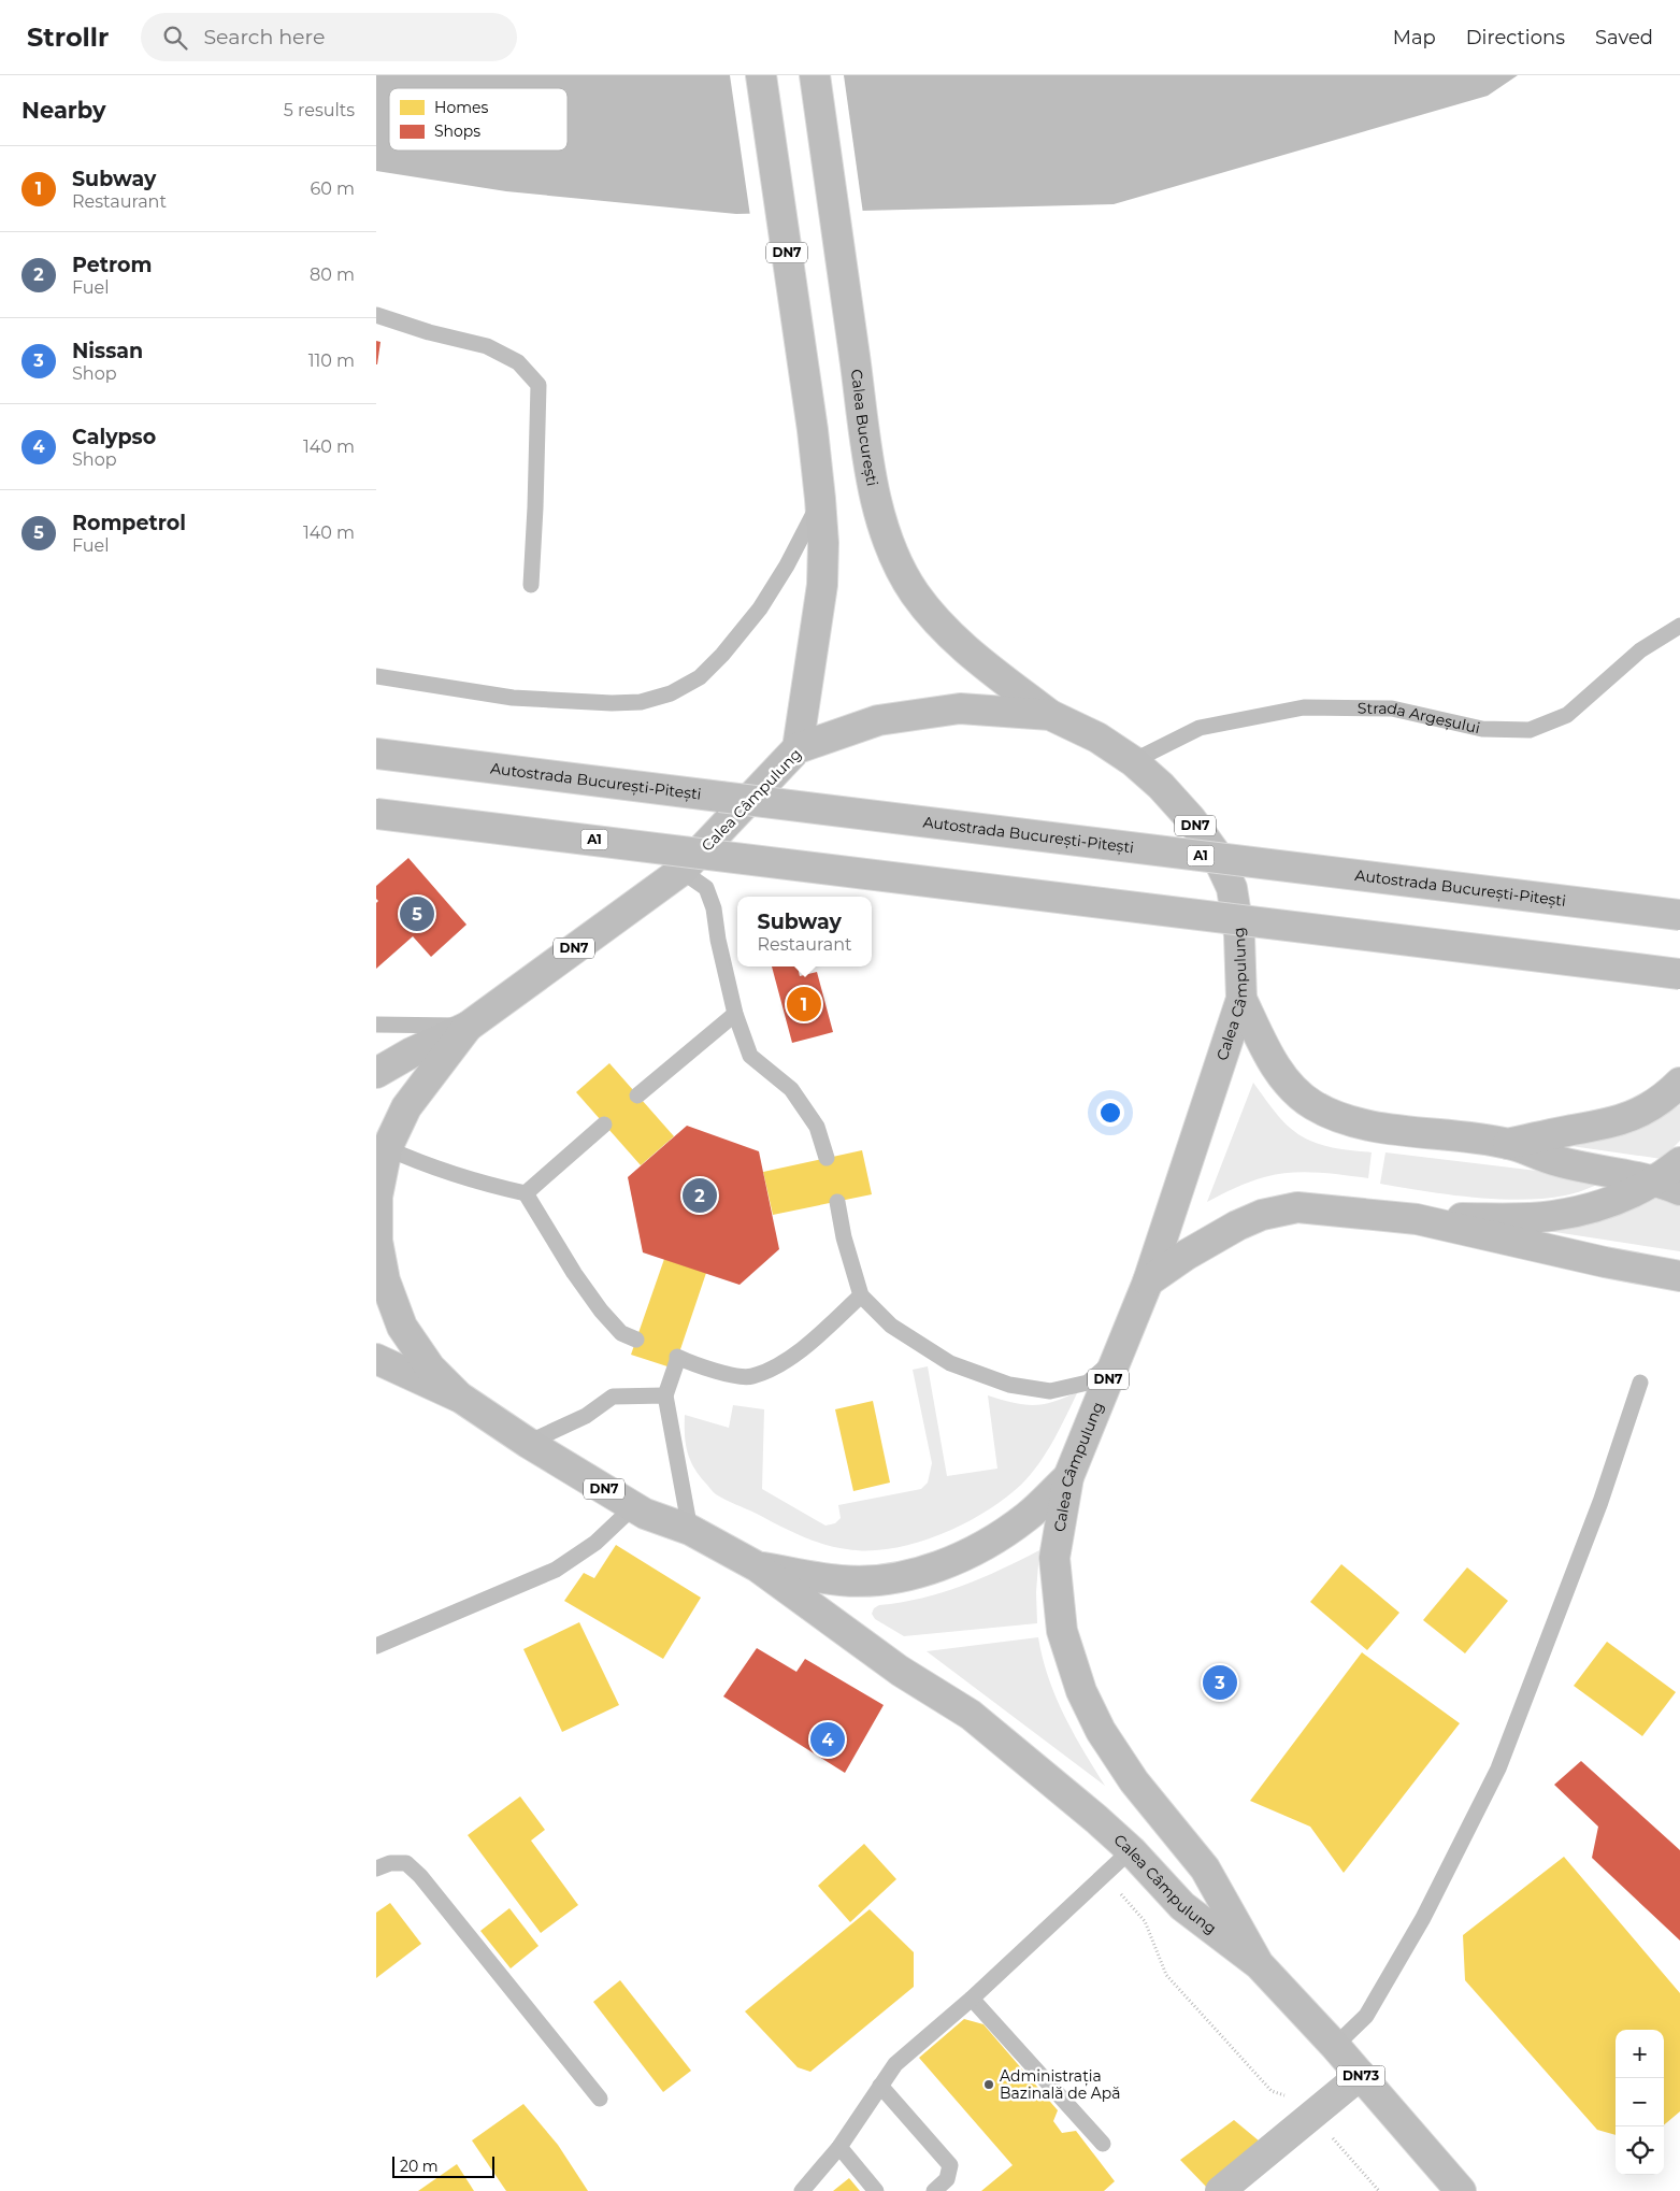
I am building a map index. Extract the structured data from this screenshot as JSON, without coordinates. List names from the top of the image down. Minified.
{"streets":{"main road":["DN7","Calea București","Autostrada București-Pitești","Calea Câmpulung","A1","DN73"],"lane":["Strada Argeșului"]},"crossings":[["DN7","Calea Câmpulung"],["Calea București","Calea Câmpulung"],["Strada Argeșului","Calea Câmpulung"]],"places":["Administrația Bazinală de Apă"],"legend":["Homes","Shops"],"scale_bar":"20 m","page":{"header":"Strollr","search":"Search here","nav":["Map","Directions","Saved"],"heading":["Nearby","5 results"],"list":[{"mark":"1","name":"Subway","note":"Restaurant","value":"60 m"},{"mark":"2","name":"Petrom","note":"Fuel","value":"80 m"},{"mark":"3","name":"Nissan","note":"Shop","value":"110 m"},{"mark":"4","name":"Calypso","note":"Shop","value":"140 m"},{"mark":"5","name":"Rompetrol","note":"Fuel","value":"140 m"}],"pins":["5","1","2","3","4"],"popup":["Subway","Restaurant"],"map_buttons":["+","−"],"scale":"20 m"}}
